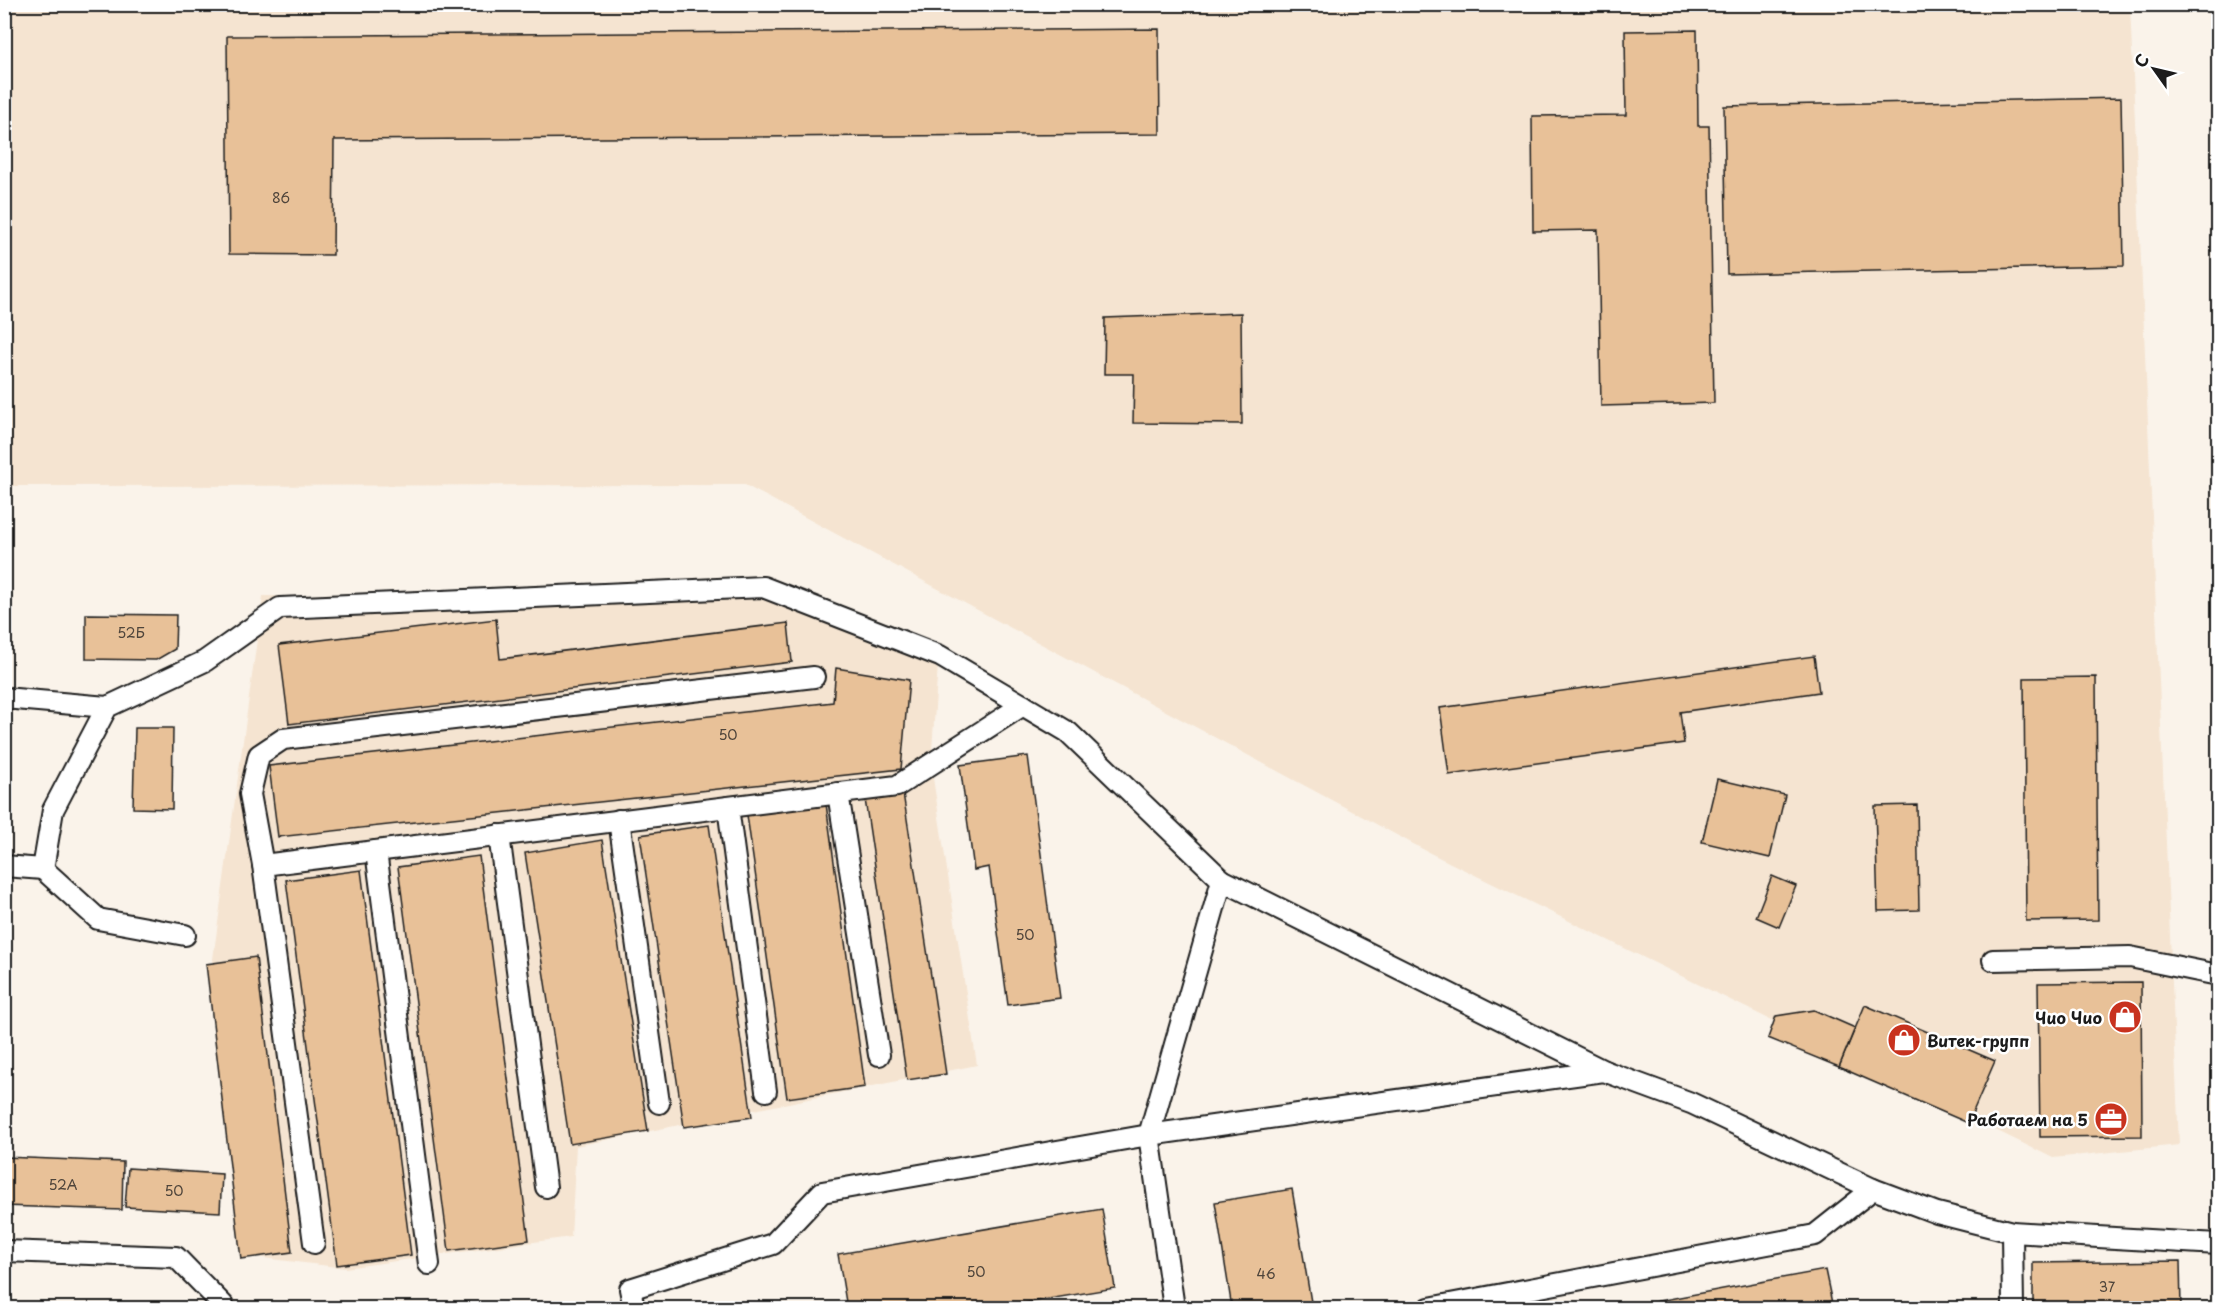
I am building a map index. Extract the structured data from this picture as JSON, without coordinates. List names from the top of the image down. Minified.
{"places":{"shop":["Чио Чио","Витек-групп"],"office":["Работаем на 5"]},"house_numbers":["86","52Б","50","50","52А","50","50","46","37"],"north":"top left"}
